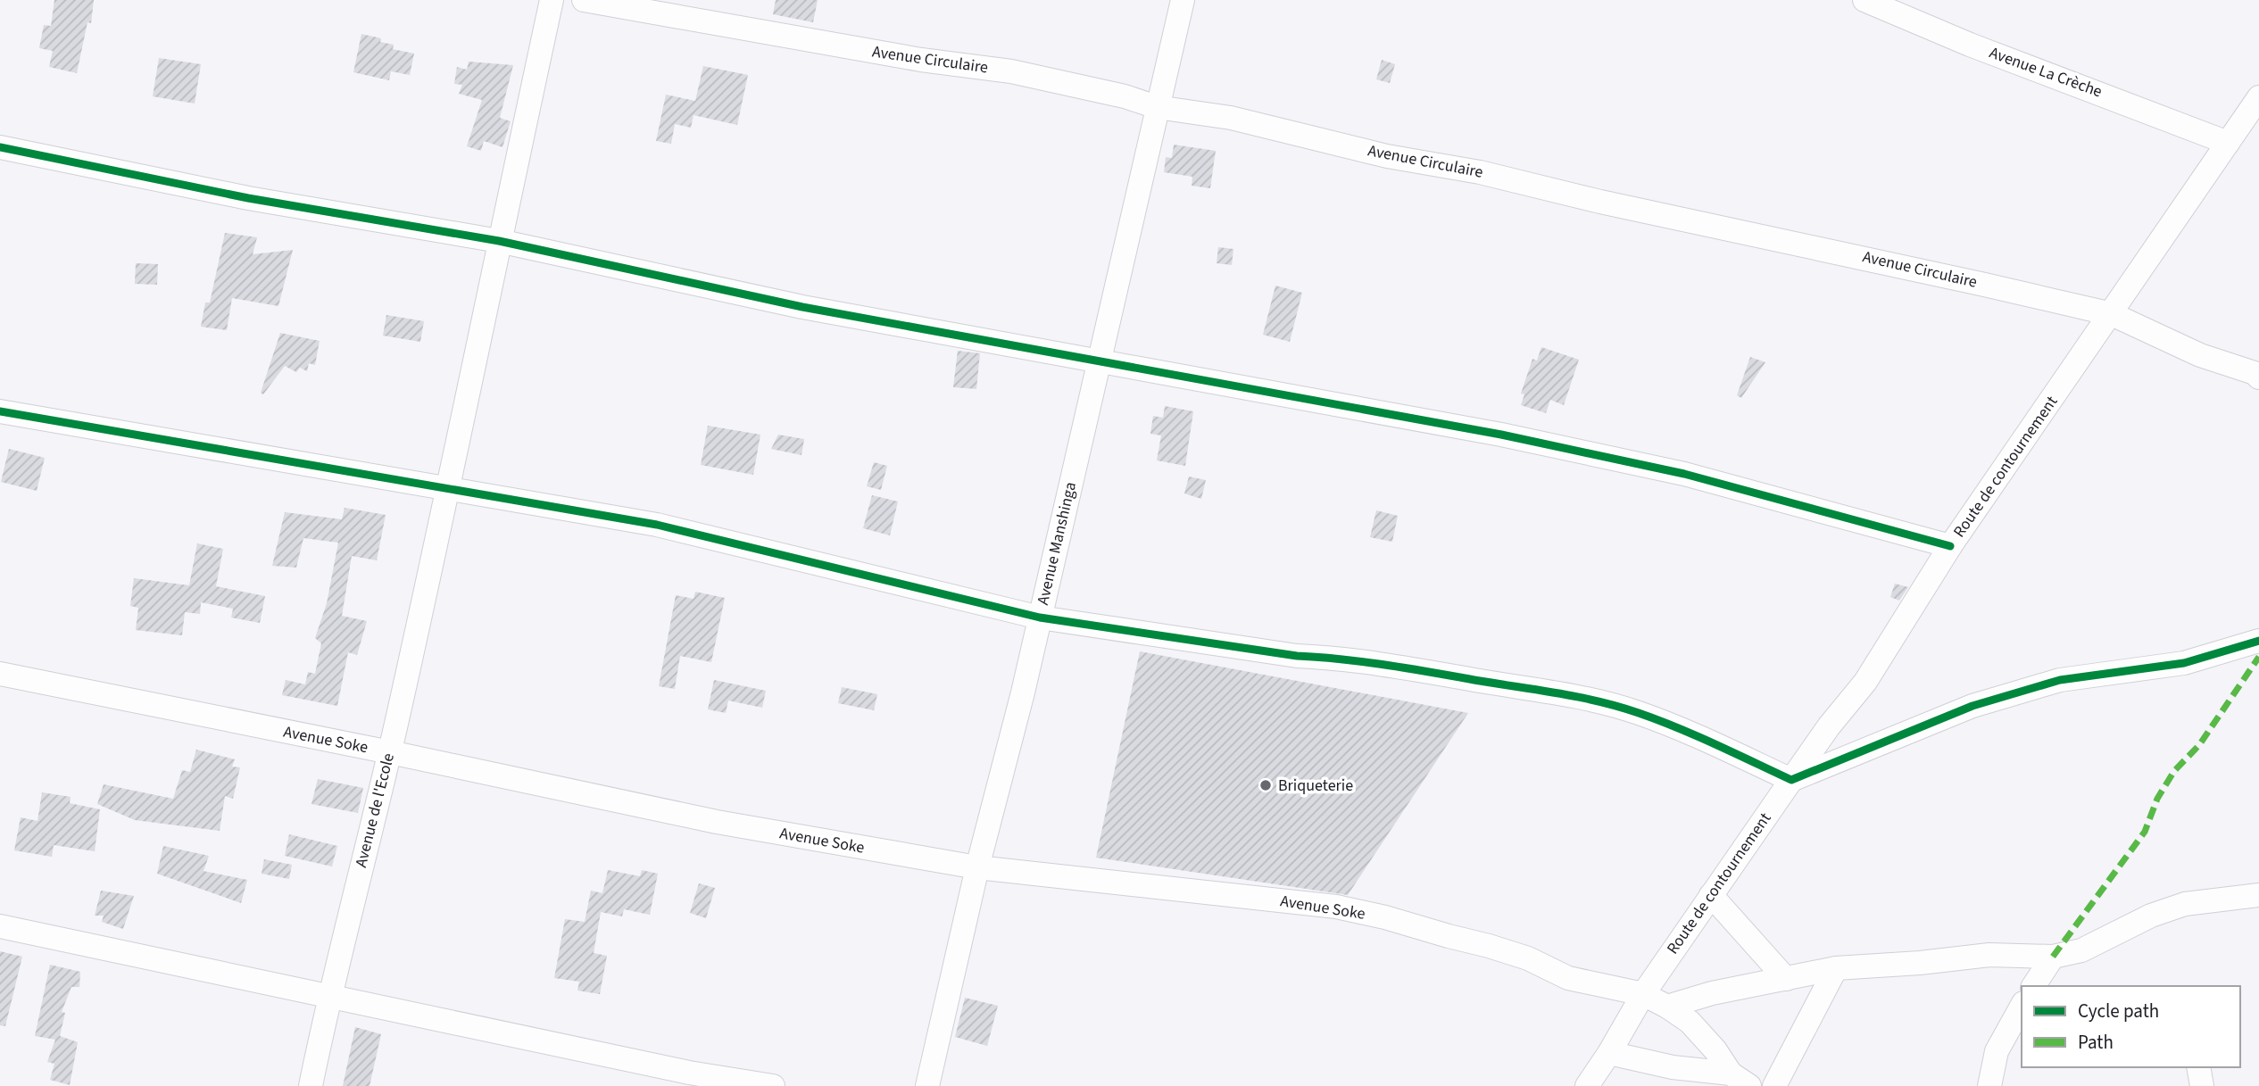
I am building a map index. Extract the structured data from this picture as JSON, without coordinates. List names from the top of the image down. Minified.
{"streets":{"street":["Avenue Circulaire","Avenue La Crèche","Route de contournement","Avenue Manshinga","Avenue Soke","Avenue de l'Ecole"]},"crossings":[["Avenue Circulaire","Route de contournement"],["Avenue Circulaire","Avenue Manshinga"],["Avenue La Crèche","Route de contournement"],["Route de contournement","Avenue Soke"],["Avenue Manshinga","Avenue Soke"],["Avenue Soke","Avenue de l'Ecole"]],"places":["Briqueterie"],"legend":["Cycle path","Path"]}
